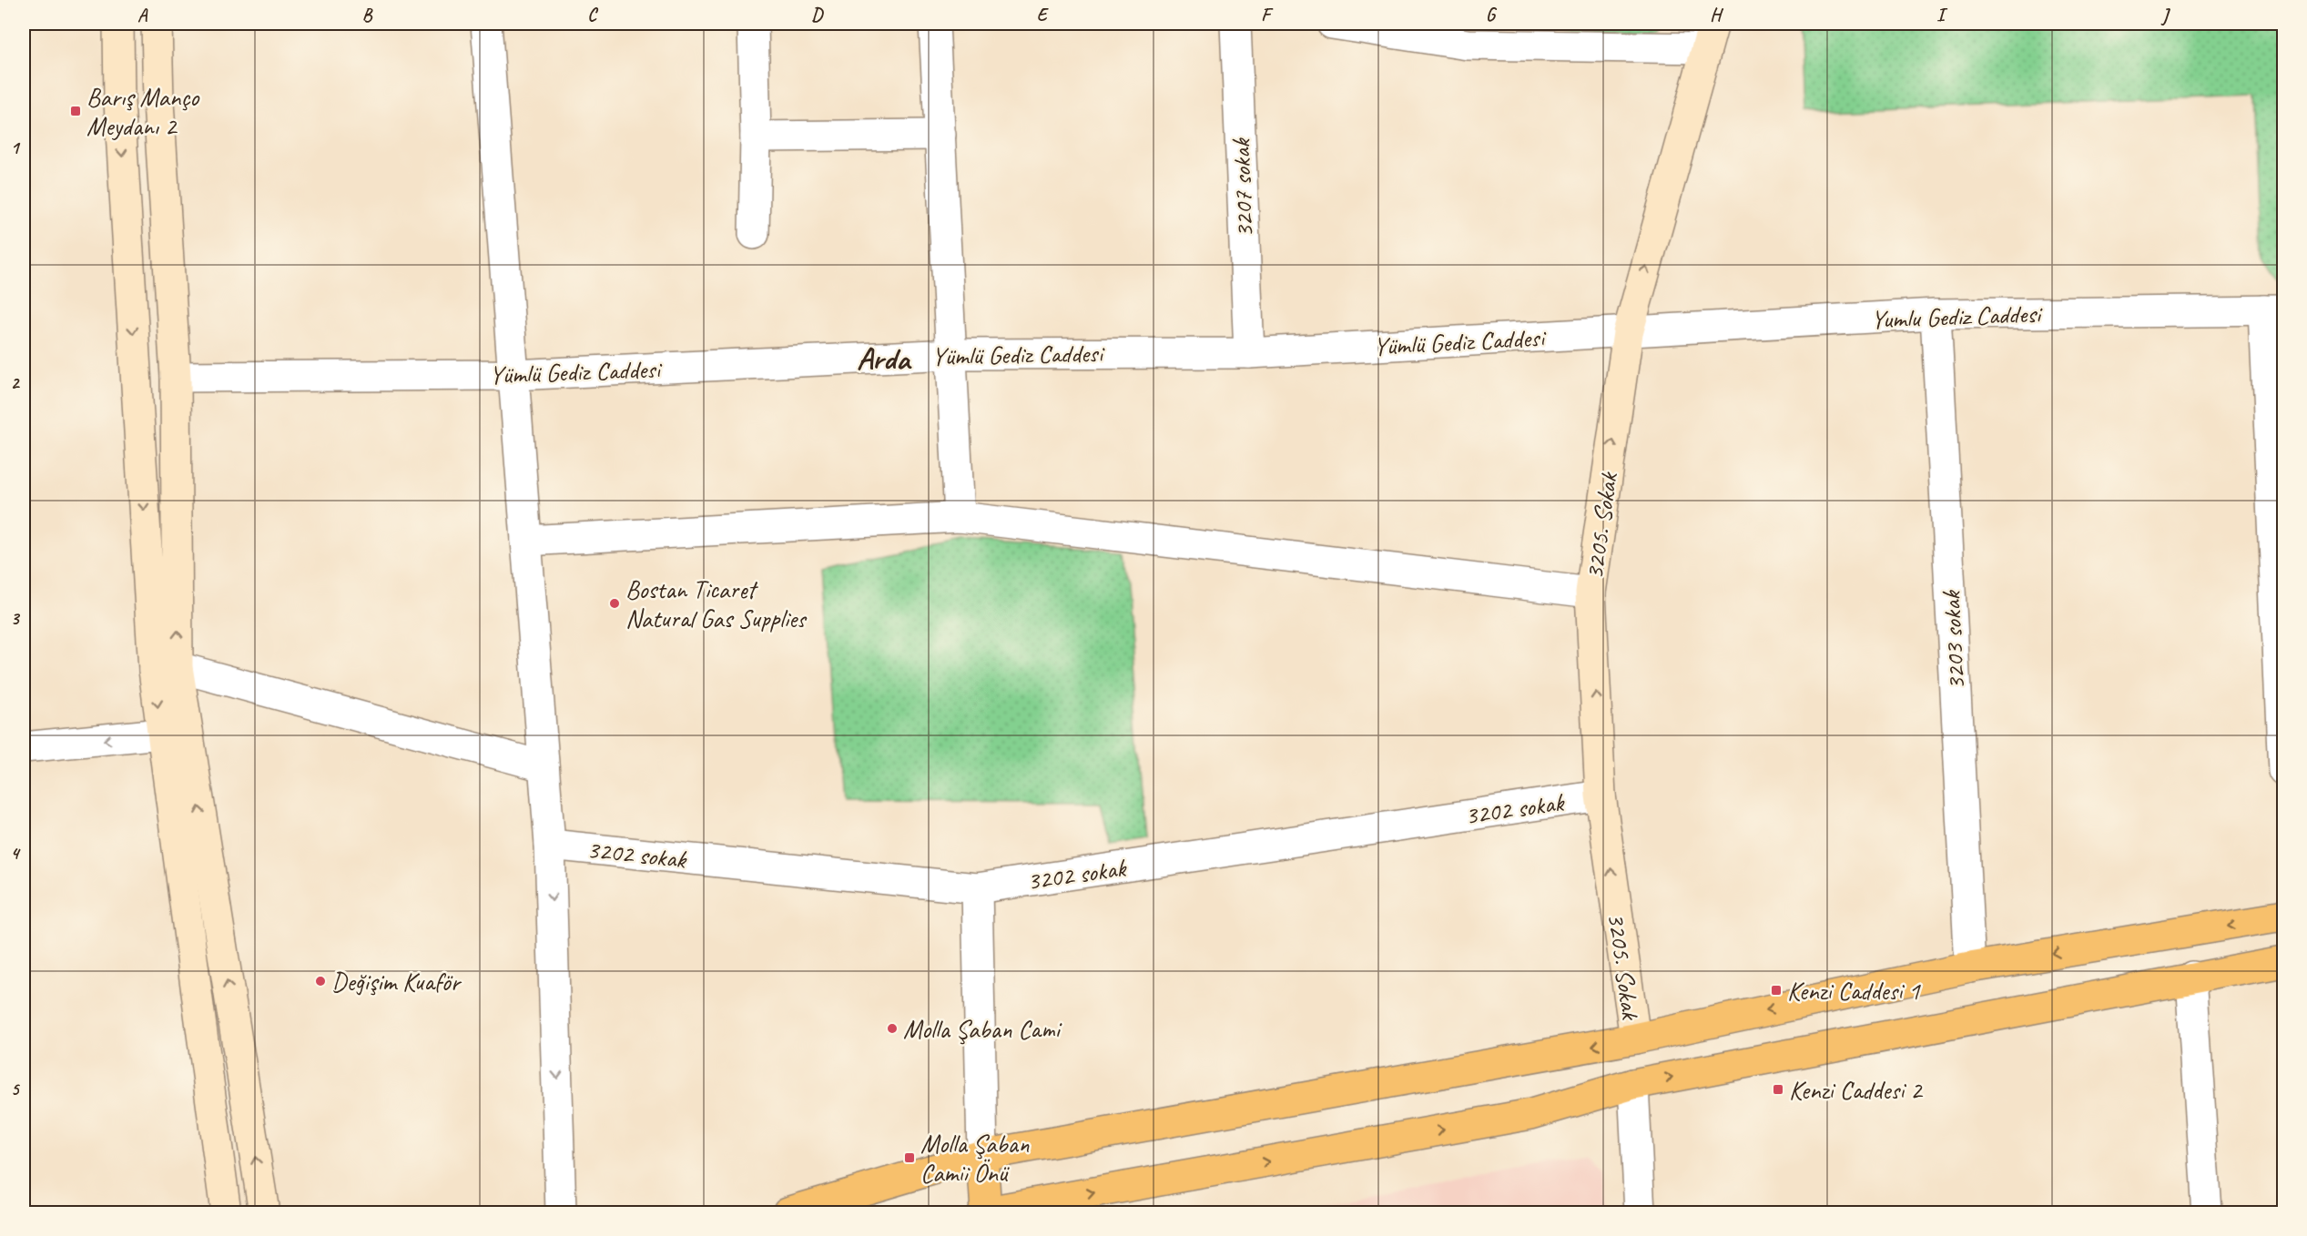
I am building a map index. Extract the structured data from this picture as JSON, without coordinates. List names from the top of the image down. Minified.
{"streets":{"main road":["3205. Sokak"],"street":["3207 sokak","Yumlu Gediz Caddesi","Yümlü Gediz Caddesi","3203 sokak","3202 sokak"]},"crossings":[["3207 sokak","Yümlü Gediz Caddesi"],["Yumlu Gediz Caddesi","Yümlü Gediz Caddesi"],["Yumlu Gediz Caddesi","3205. Sokak"],["Yumlu Gediz Caddesi","3203 sokak"],["Yümlü Gediz Caddesi","3205. Sokak"],["3205. Sokak","3202 sokak"]],"one_way":["3205. Sokak"],"districts":["Arda"],"places":{"transit":["Barış Manço Meydanı 2","Kenzi Caddesi 1","Kenzi Caddesi 2","Molla Şaban Camii Önü"],"other":["Bostan Ticaret Natural Gas Supplies","Değişim Kuaför","Molla Şaban Cami"]},"grid":{"columns":["A","B","C","D","E","F","G","H","I","J"],"rows":["1","2","3","4","5"]}}
